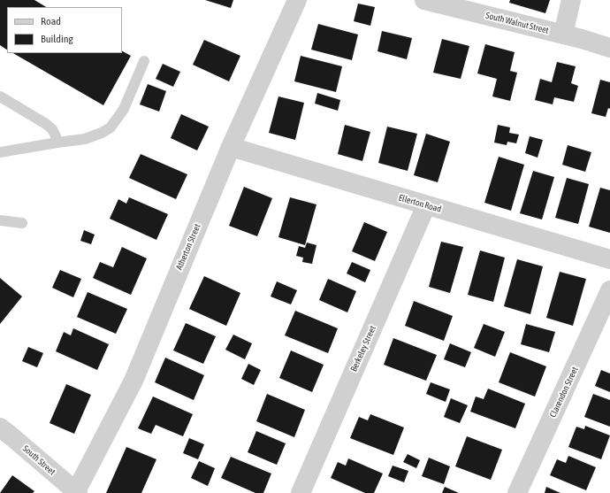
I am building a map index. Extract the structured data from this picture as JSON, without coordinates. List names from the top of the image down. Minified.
{"streets":{"street":["South Walnut Street","Ellerton Road","Atherton Street","Berkeley Street","Clarendon Street","South Street"]},"crossings":[["Ellerton Road","Atherton Street"],["Ellerton Road","Berkeley Street"],["Atherton Street","South Street"]],"legend":["Road","Building"]}
